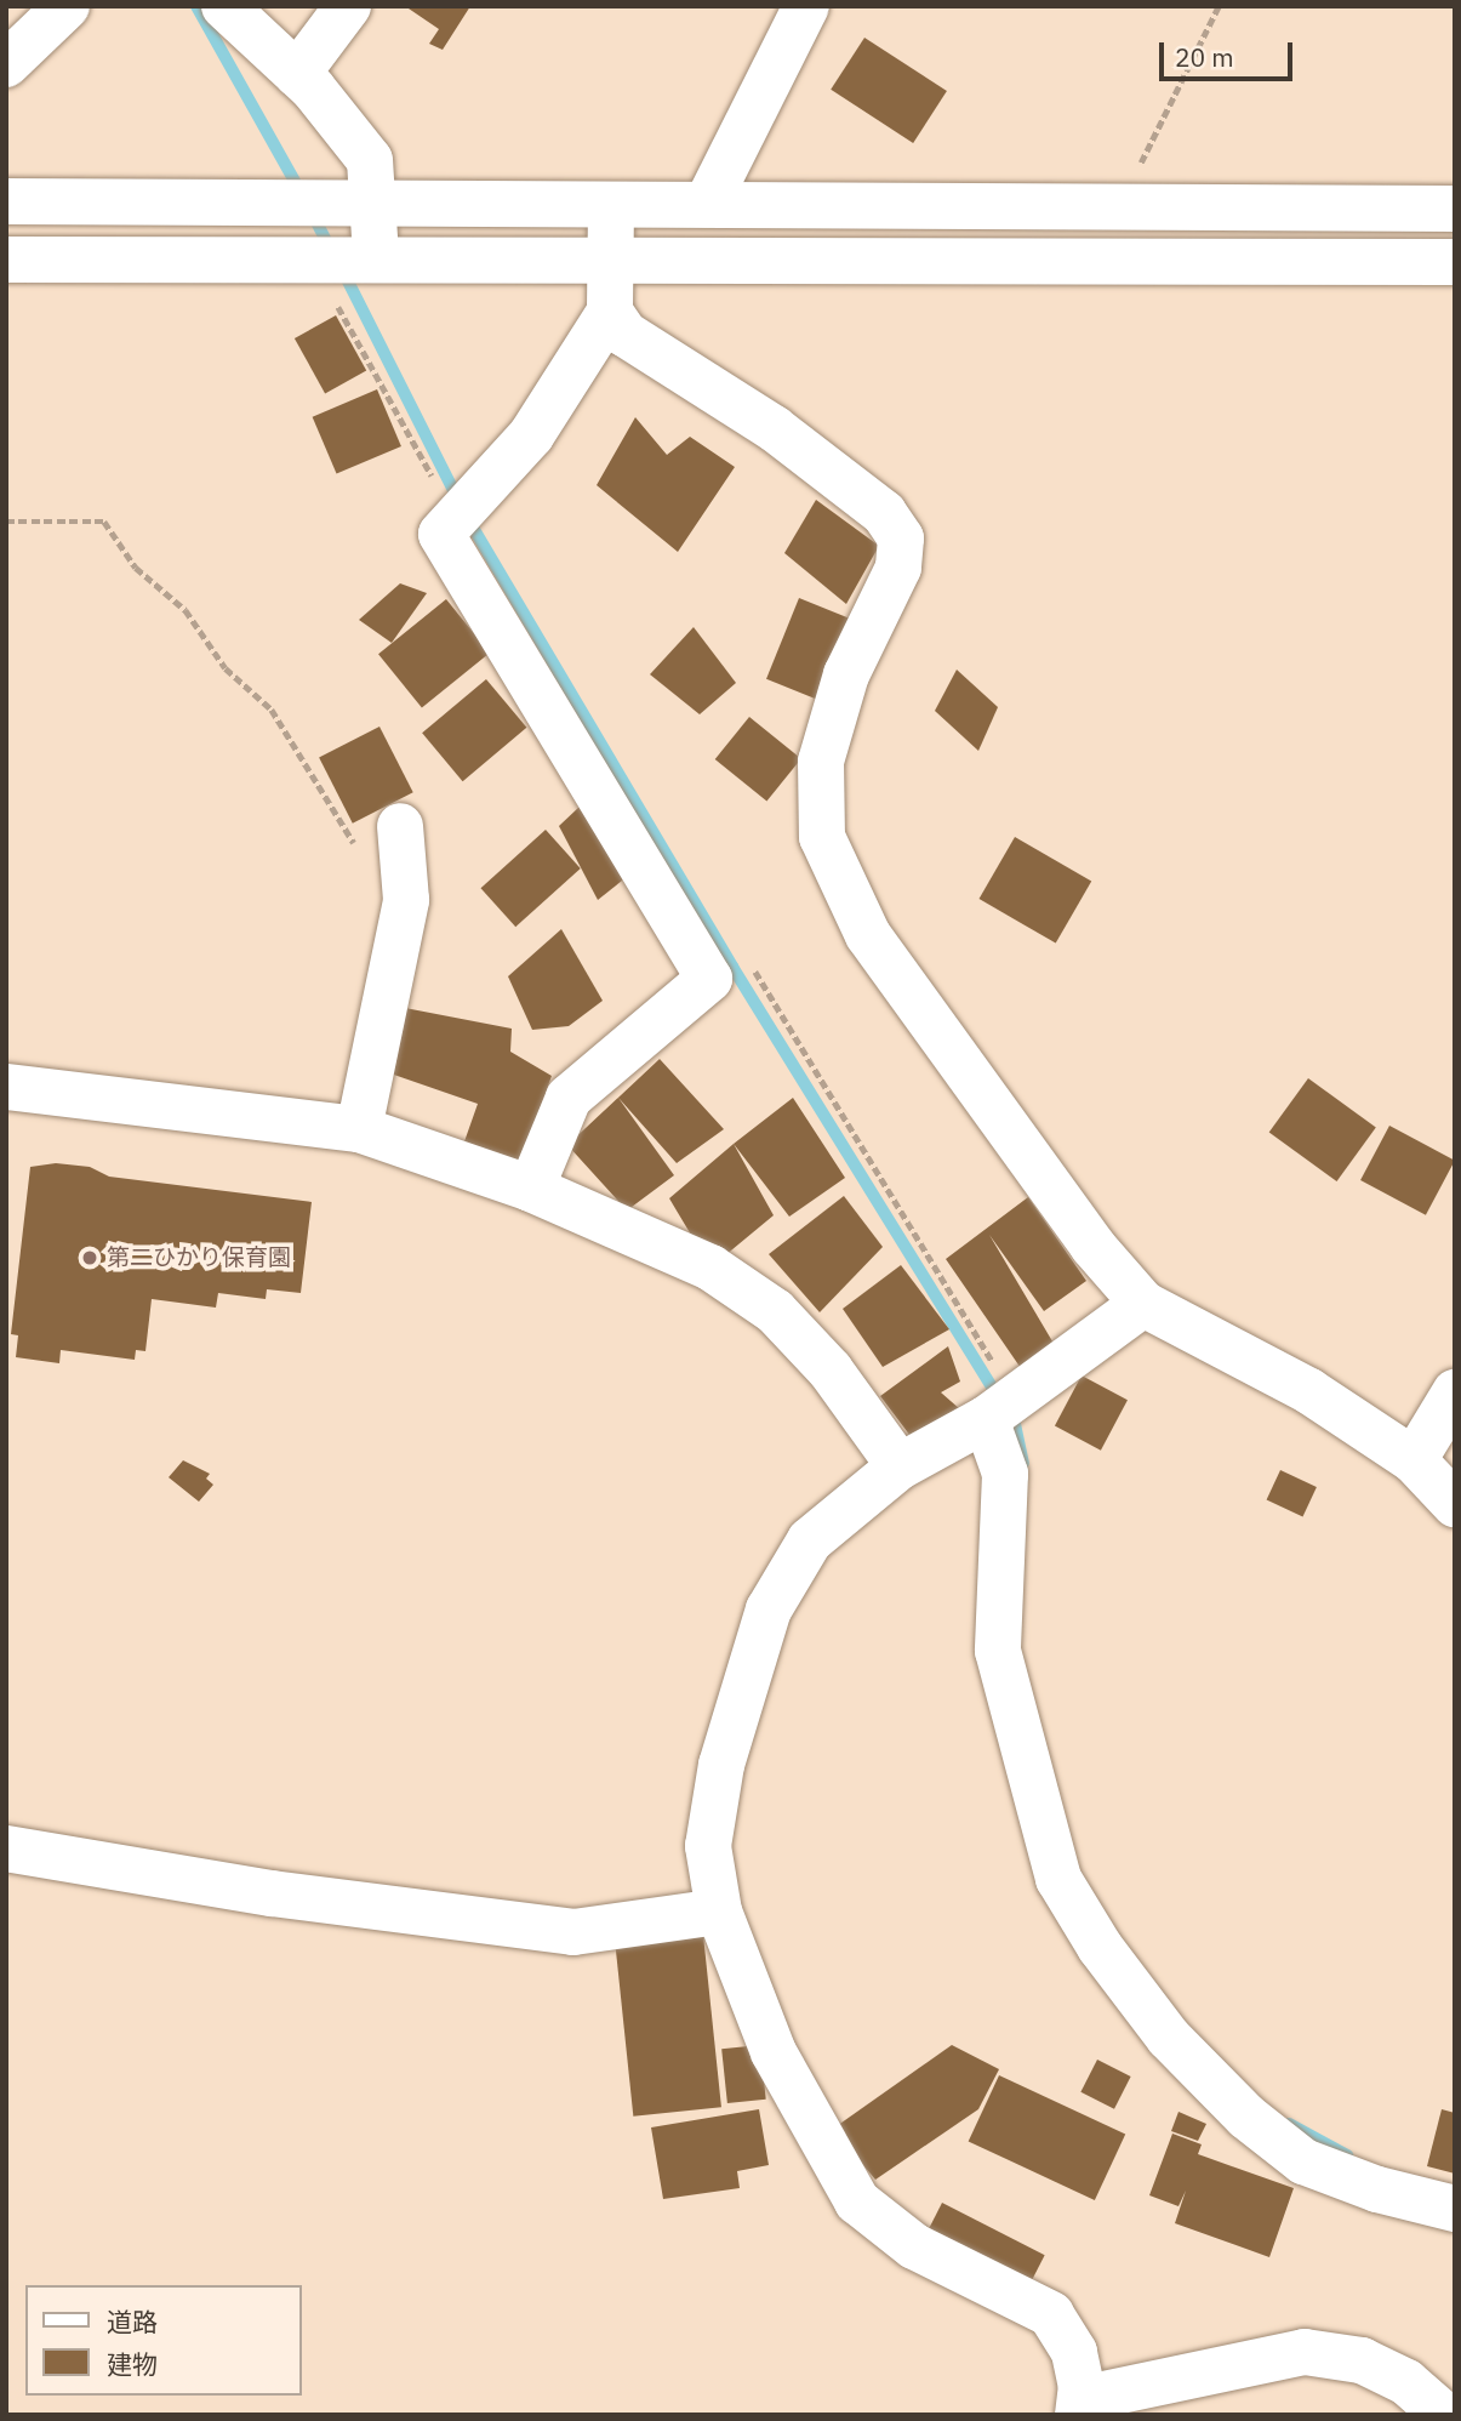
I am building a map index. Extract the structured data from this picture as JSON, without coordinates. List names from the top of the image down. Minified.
{"places":["第二ひかり保育園"],"legend":["道路","建物"],"scale_bar":"20 m"}
